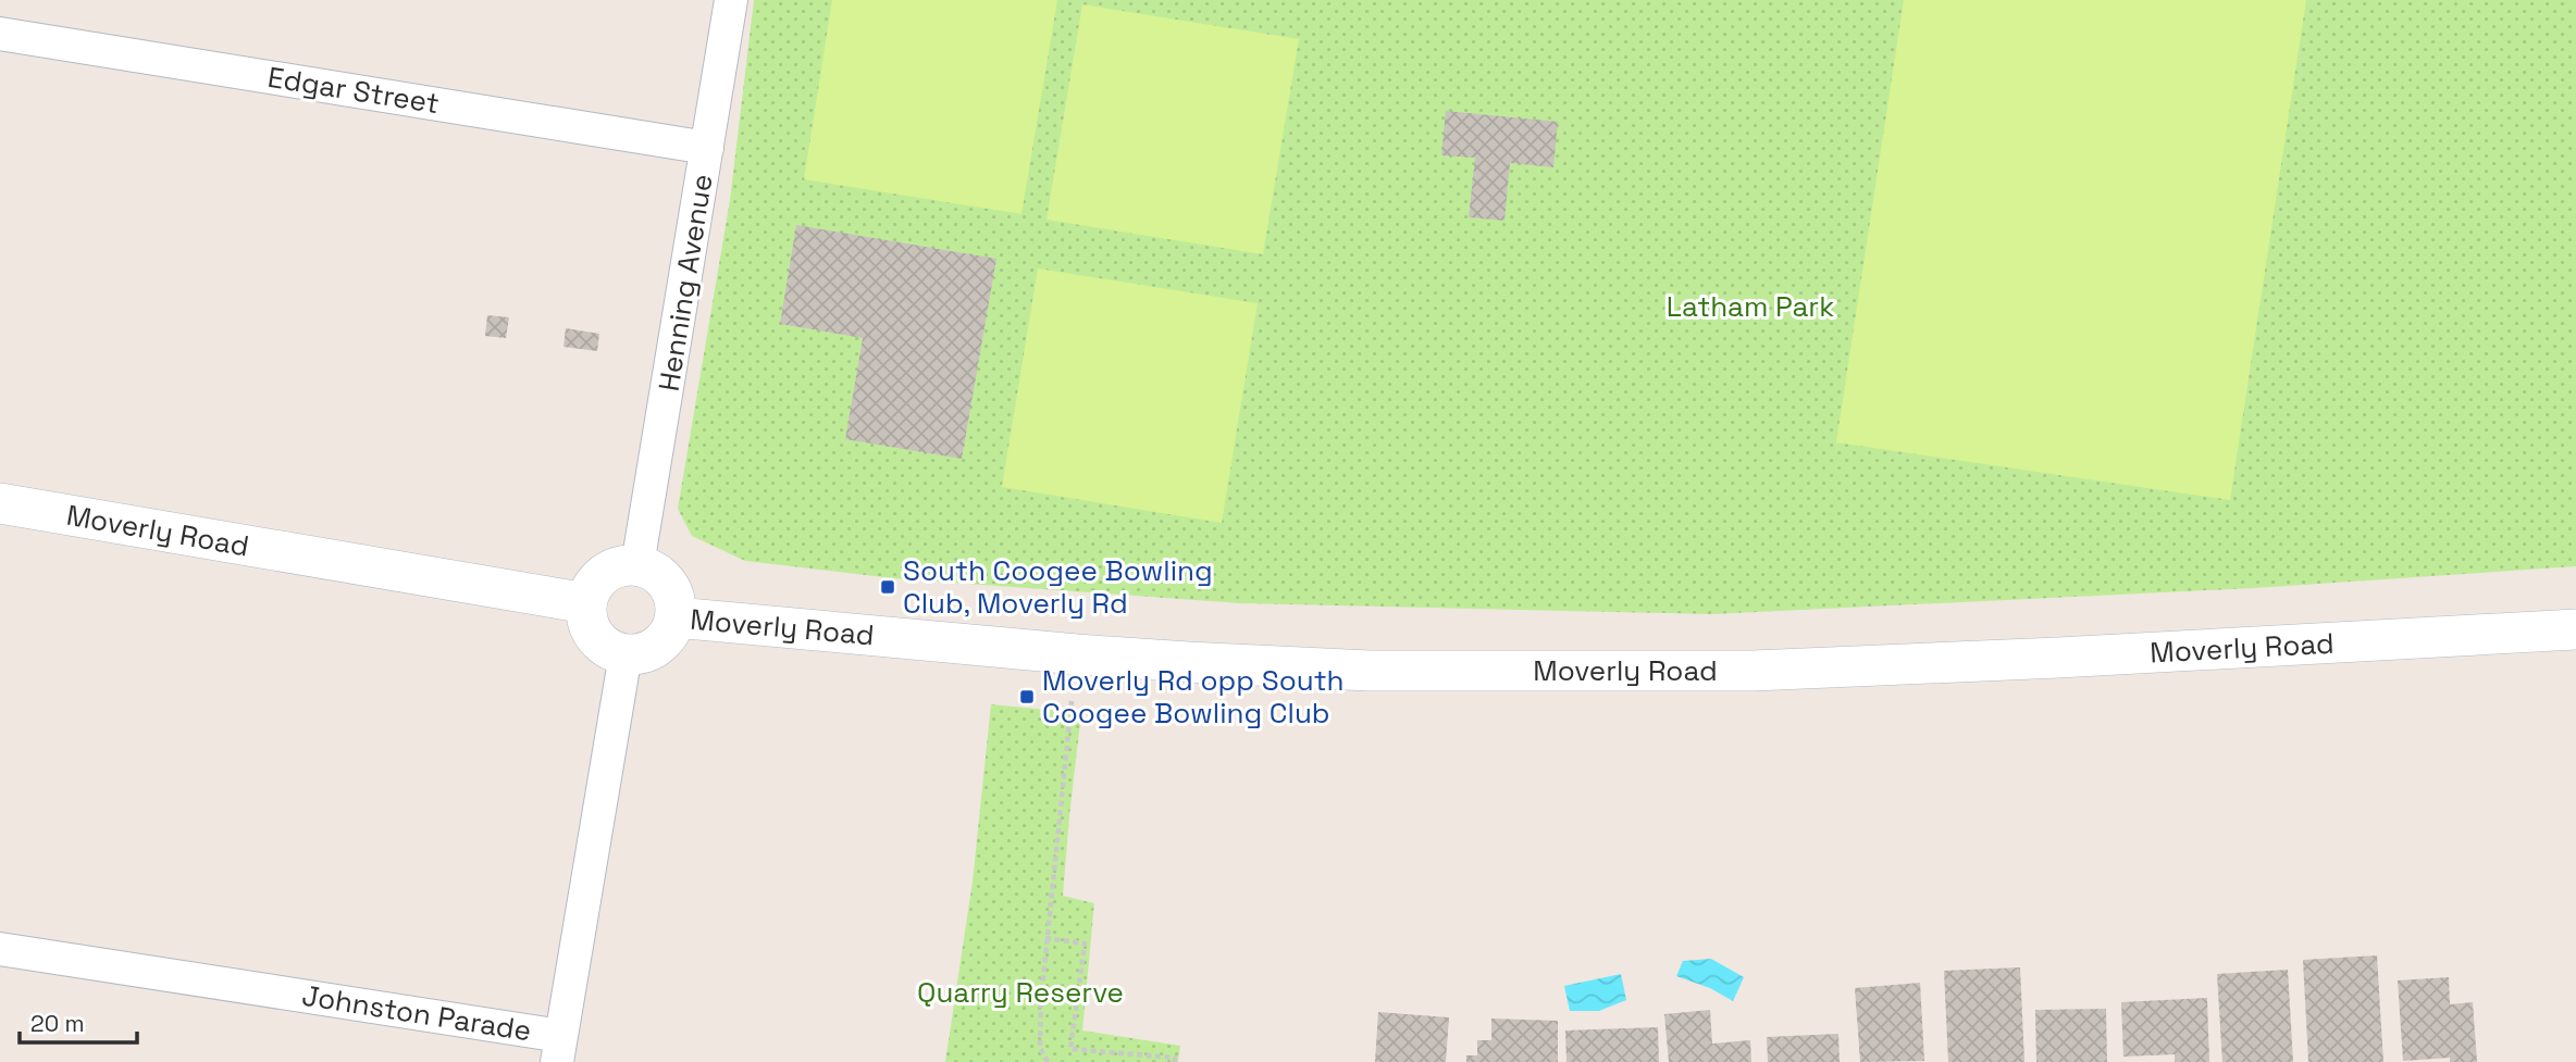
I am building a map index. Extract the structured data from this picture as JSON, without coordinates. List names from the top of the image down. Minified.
{"streets":{"street":["Edgar Street","Henning Avenue","Moverly Road","Johnston Parade"]},"crossings":[["Edgar Street","Henning Avenue"],["Henning Avenue","Moverly Road"]],"parks":["Latham Park","Quarry Reserve"],"places":{"transit":["South Coogee Bowling Club, Moverly Rd","Moverly Rd opp South Coogee Bowling Club"]},"scale_bar":"20 m"}
